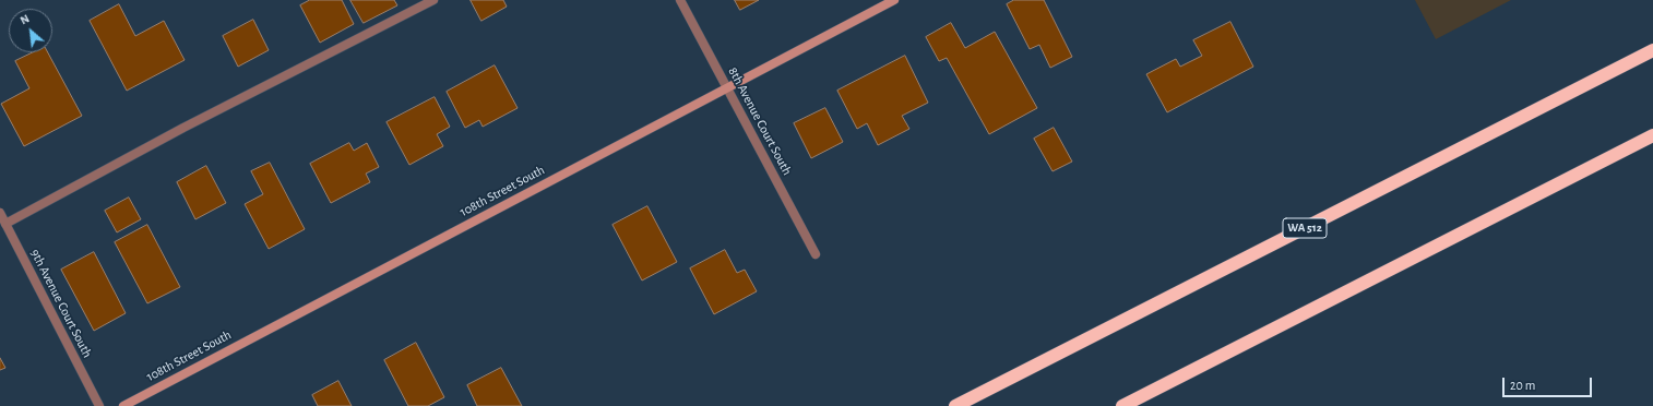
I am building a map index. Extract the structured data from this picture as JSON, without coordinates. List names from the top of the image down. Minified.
{"streets":{"highway":["WA 512"],"street":["8th Avenue Court South","108th Street South","9th Avenue Court South"]},"crossings":[["8th Avenue Court South","108th Street South"]],"scale_bar":"20 m","north":"top left"}
